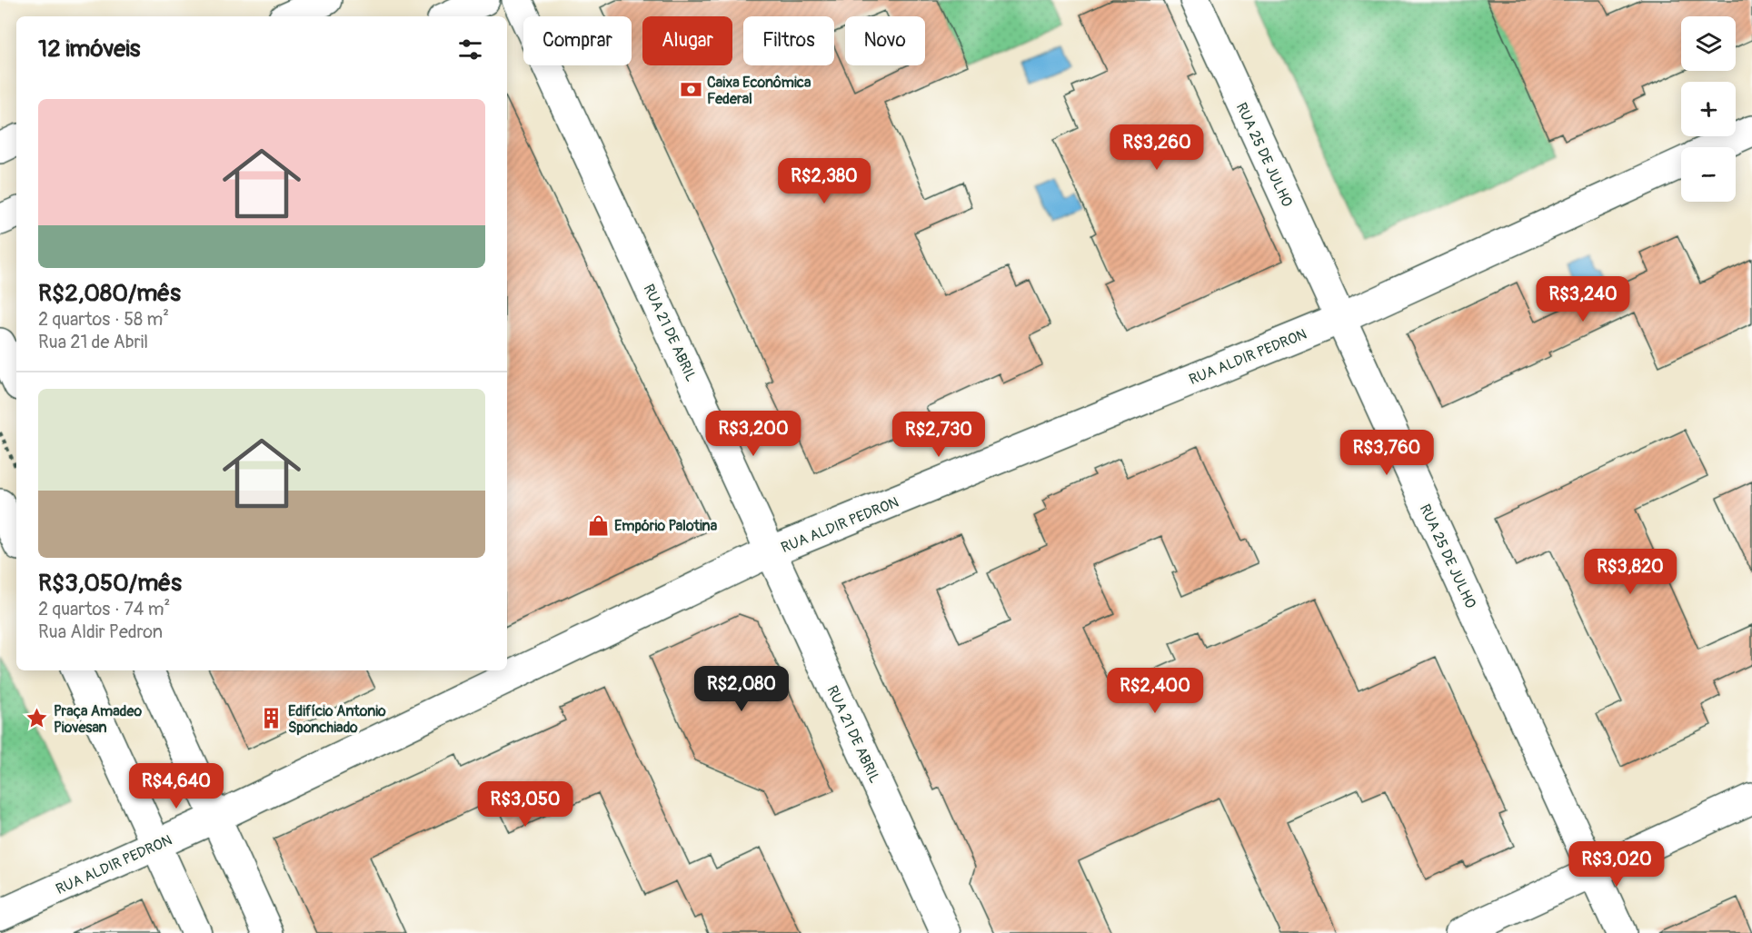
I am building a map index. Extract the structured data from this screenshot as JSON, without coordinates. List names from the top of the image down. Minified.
{"streets":{"street":["RUA 25 DE JULHO","RUA 21 DE ABRIL","RUA ALDIR PEDRON"]},"crossings":[["RUA 25 DE JULHO","RUA ALDIR PEDRON"],["RUA 21 DE ABRIL","RUA ALDIR PEDRON"]],"places":{"bank":["Caixa Econômica Federal"],"shop":["Empório Palotina"],"place":["Praça Amadeo Piovesan"],"building":["Edifício Antonio Sponchiado"]},"page":{"map_buttons":["+","−"],"chip":["Comprar","Alugar","Filtros","Novo"],"heading":"12 imóveis","list":[{"name":"R$2,080/mês","note":"2 quartos · 58 m² · Rua 21 de Abril"},{"name":"R$3,050/mês","note":"2 quartos · 74 m² · Rua Aldir Pedron"}],"price":["R$3,260","R$2,380","R$3,240","R$3,200","R$2,730","R$3,760","R$3,820","R$2,080","R$2,400","R$4,640","R$3,050","R$3,020"]}}
